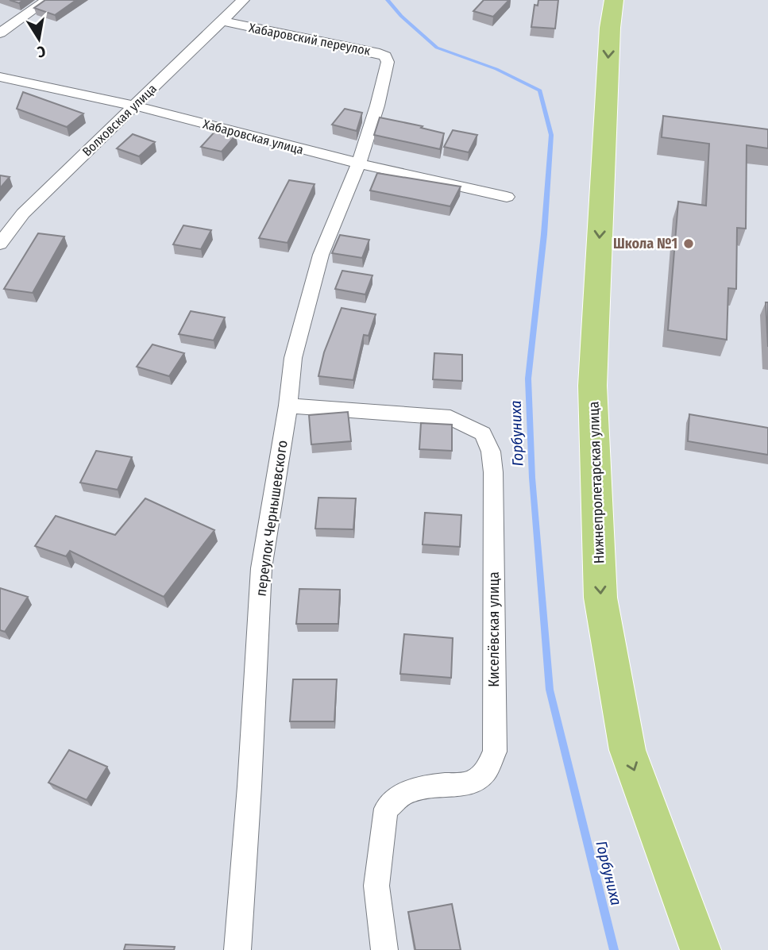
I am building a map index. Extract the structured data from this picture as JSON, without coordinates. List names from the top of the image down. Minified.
{"streets":{"main road":["Нижнепролетарская улица"],"street":["Хабаровский переулок","Волховская улица","Хабаровская улица","переулок Чернышевского","Киселёвская улица"]},"crossings":[["Хабаровский переулок","Волховская улица"],["Хабаровский переулок","Хабаровская улица"],["Хабаровский переулок","переулок Чернышевского"],["Волховская улица","Хабаровская улица"],["Хабаровская улица","переулок Чернышевского"],["переулок Чернышевского","Киселёвская улица"]],"one_way":["Нижнепролетарская улица"],"water":["Горбуниха"],"places":["Школа №1"],"north":"bottom"}
